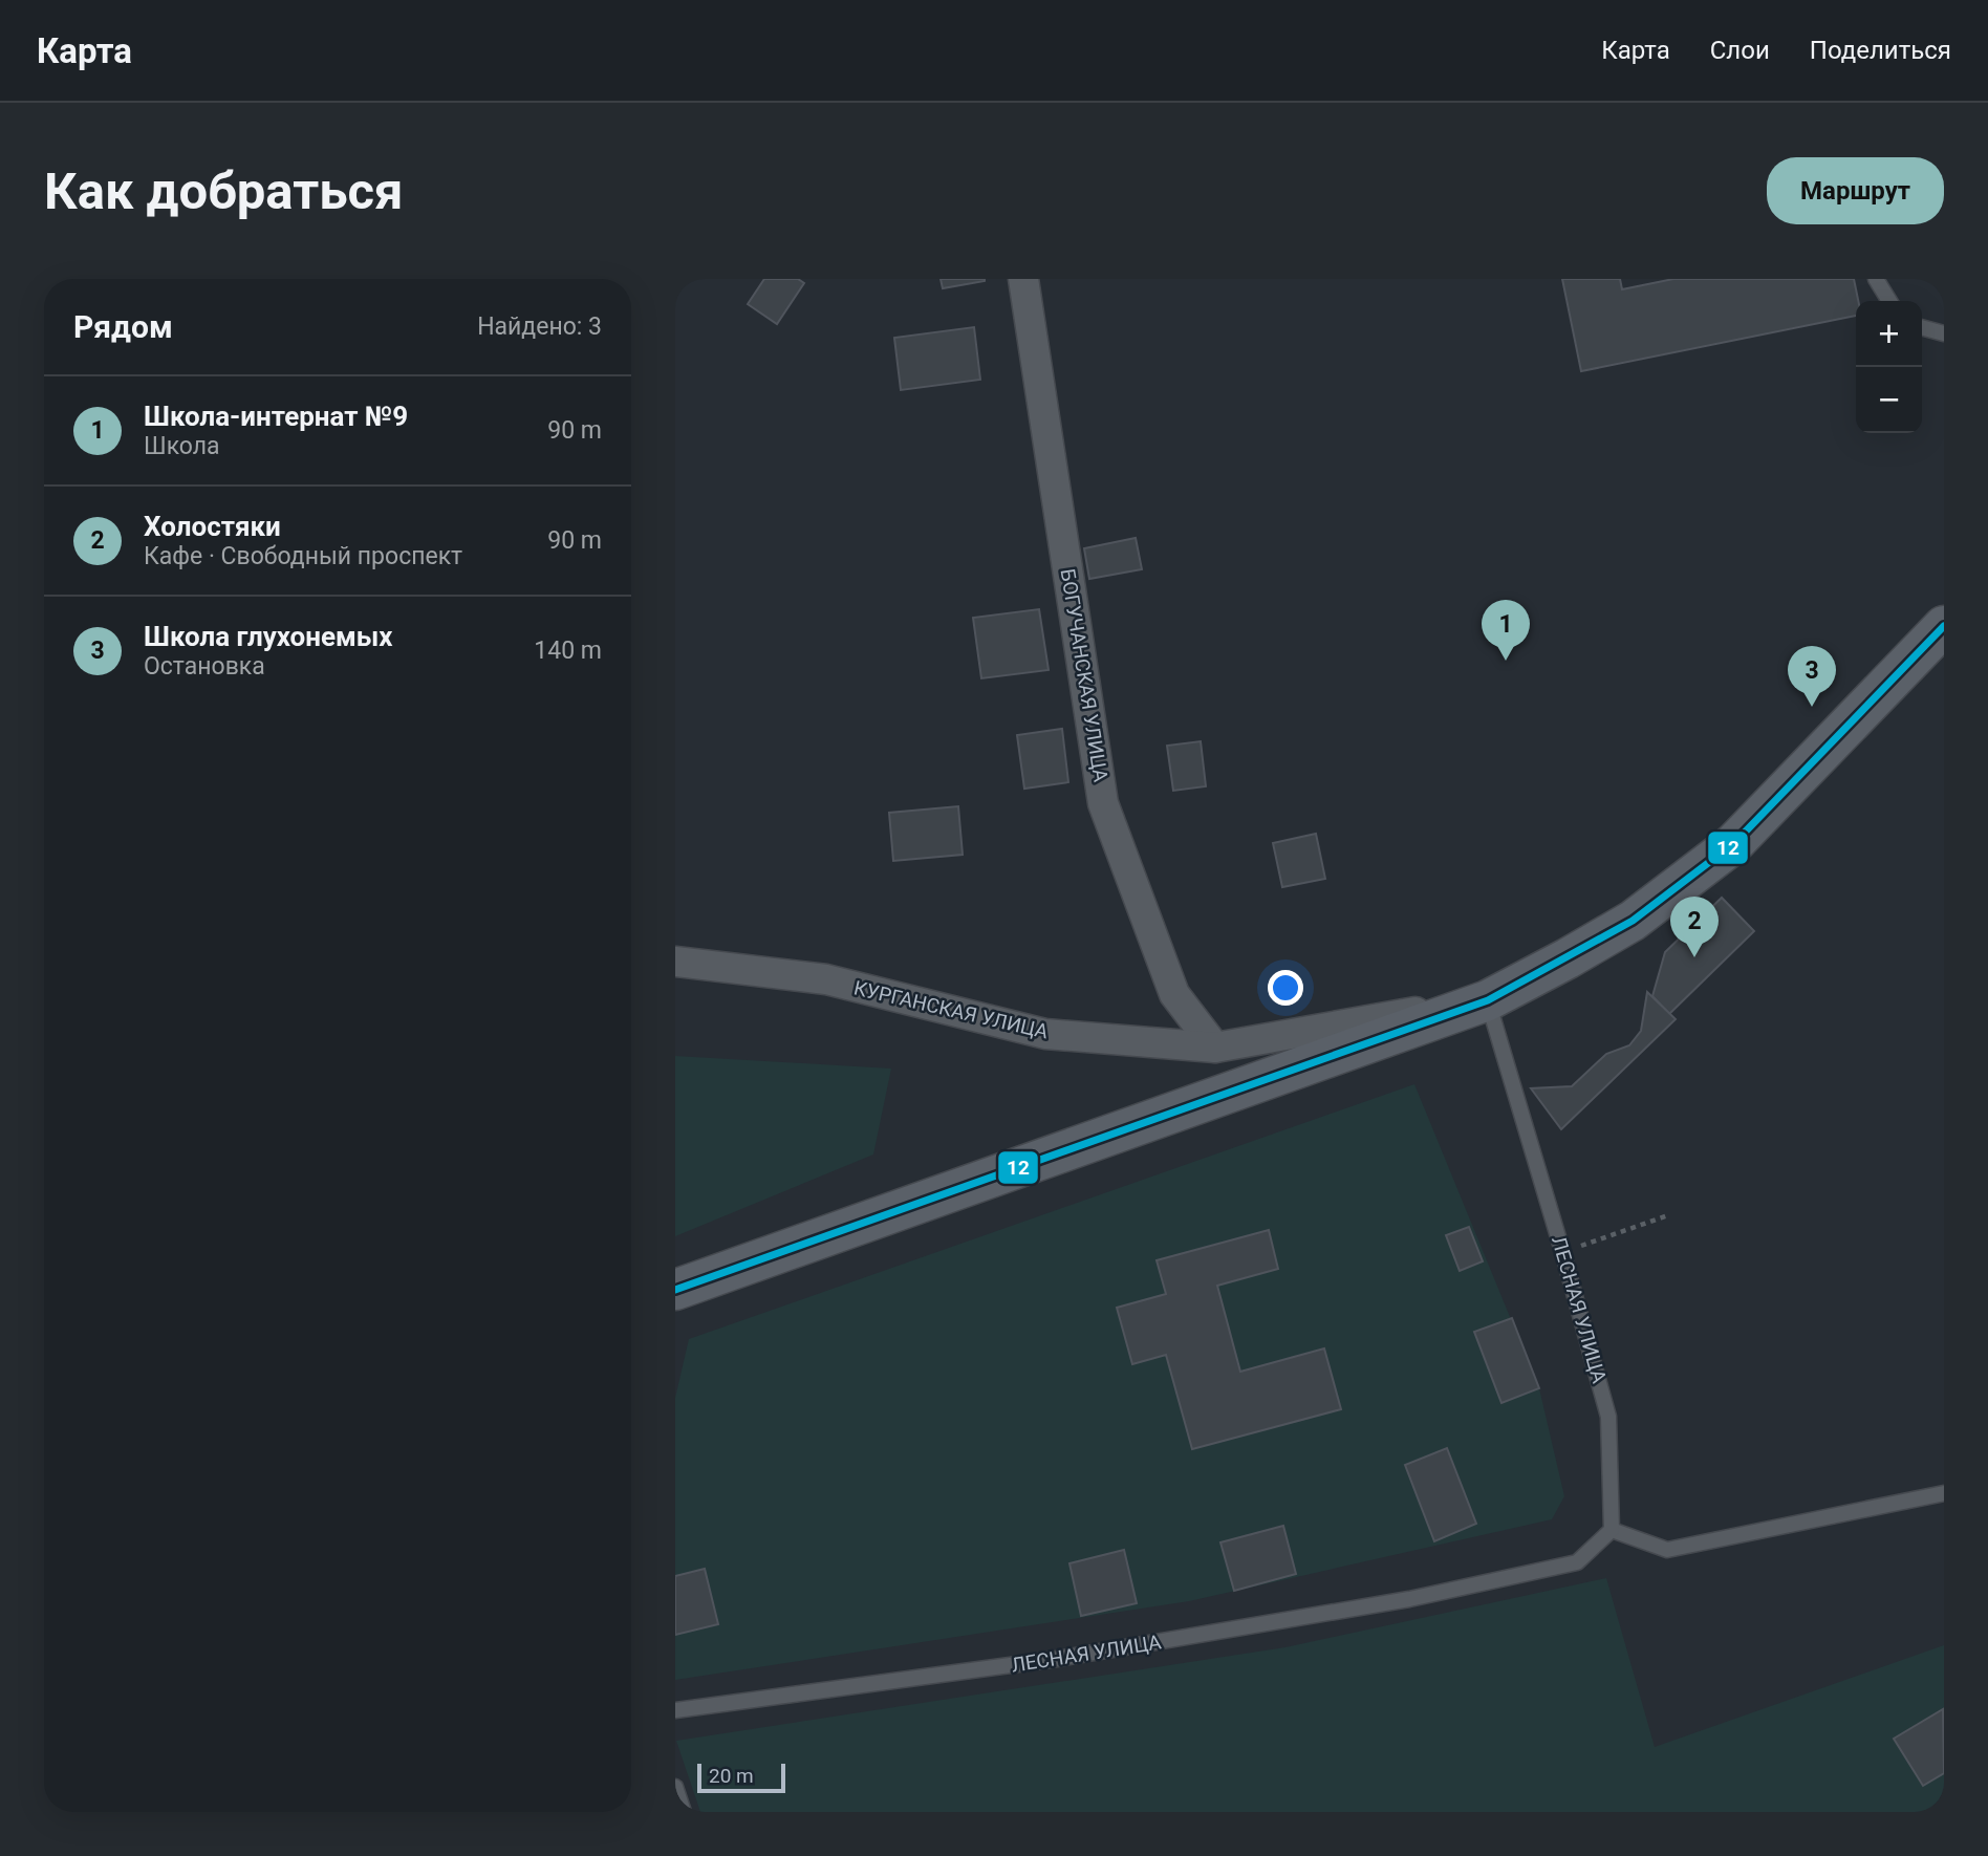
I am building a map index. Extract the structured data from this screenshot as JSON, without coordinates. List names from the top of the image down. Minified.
{"streets":{"street":["БОГУЧАНСКАЯ УЛИЦА","КУРГАНСКАЯ УЛИЦА"],"lane":["ЛЕСНАЯ УЛИЦА"]},"crossings":[["БОГУЧАНСКАЯ УЛИЦА","КУРГАНСКАЯ УЛИЦА"],["КУРГАНСКАЯ УЛИЦА","ЛЕСНАЯ УЛИЦА"]],"lines":["transit line 12"],"scale_bar":"20 m","page":{"header":"Карта","nav":["Карта","Слои","Поделиться"],"buttons":"Маршрут","title":"Как добраться","heading":["Рядом","Найдено: 3"],"map_buttons":["+","−"],"list":[{"mark":"1","name":"Школа-интернат №9","note":"Школа","value":"90 m"},{"mark":"2","name":"Холостяки","note":"Кафе · Свободный проспект","value":"90 m"},{"mark":"3","name":"Школа глухонемых","note":"Остановка","value":"140 m"}],"pins":["1","3","2"],"scale":"20 m"}}
